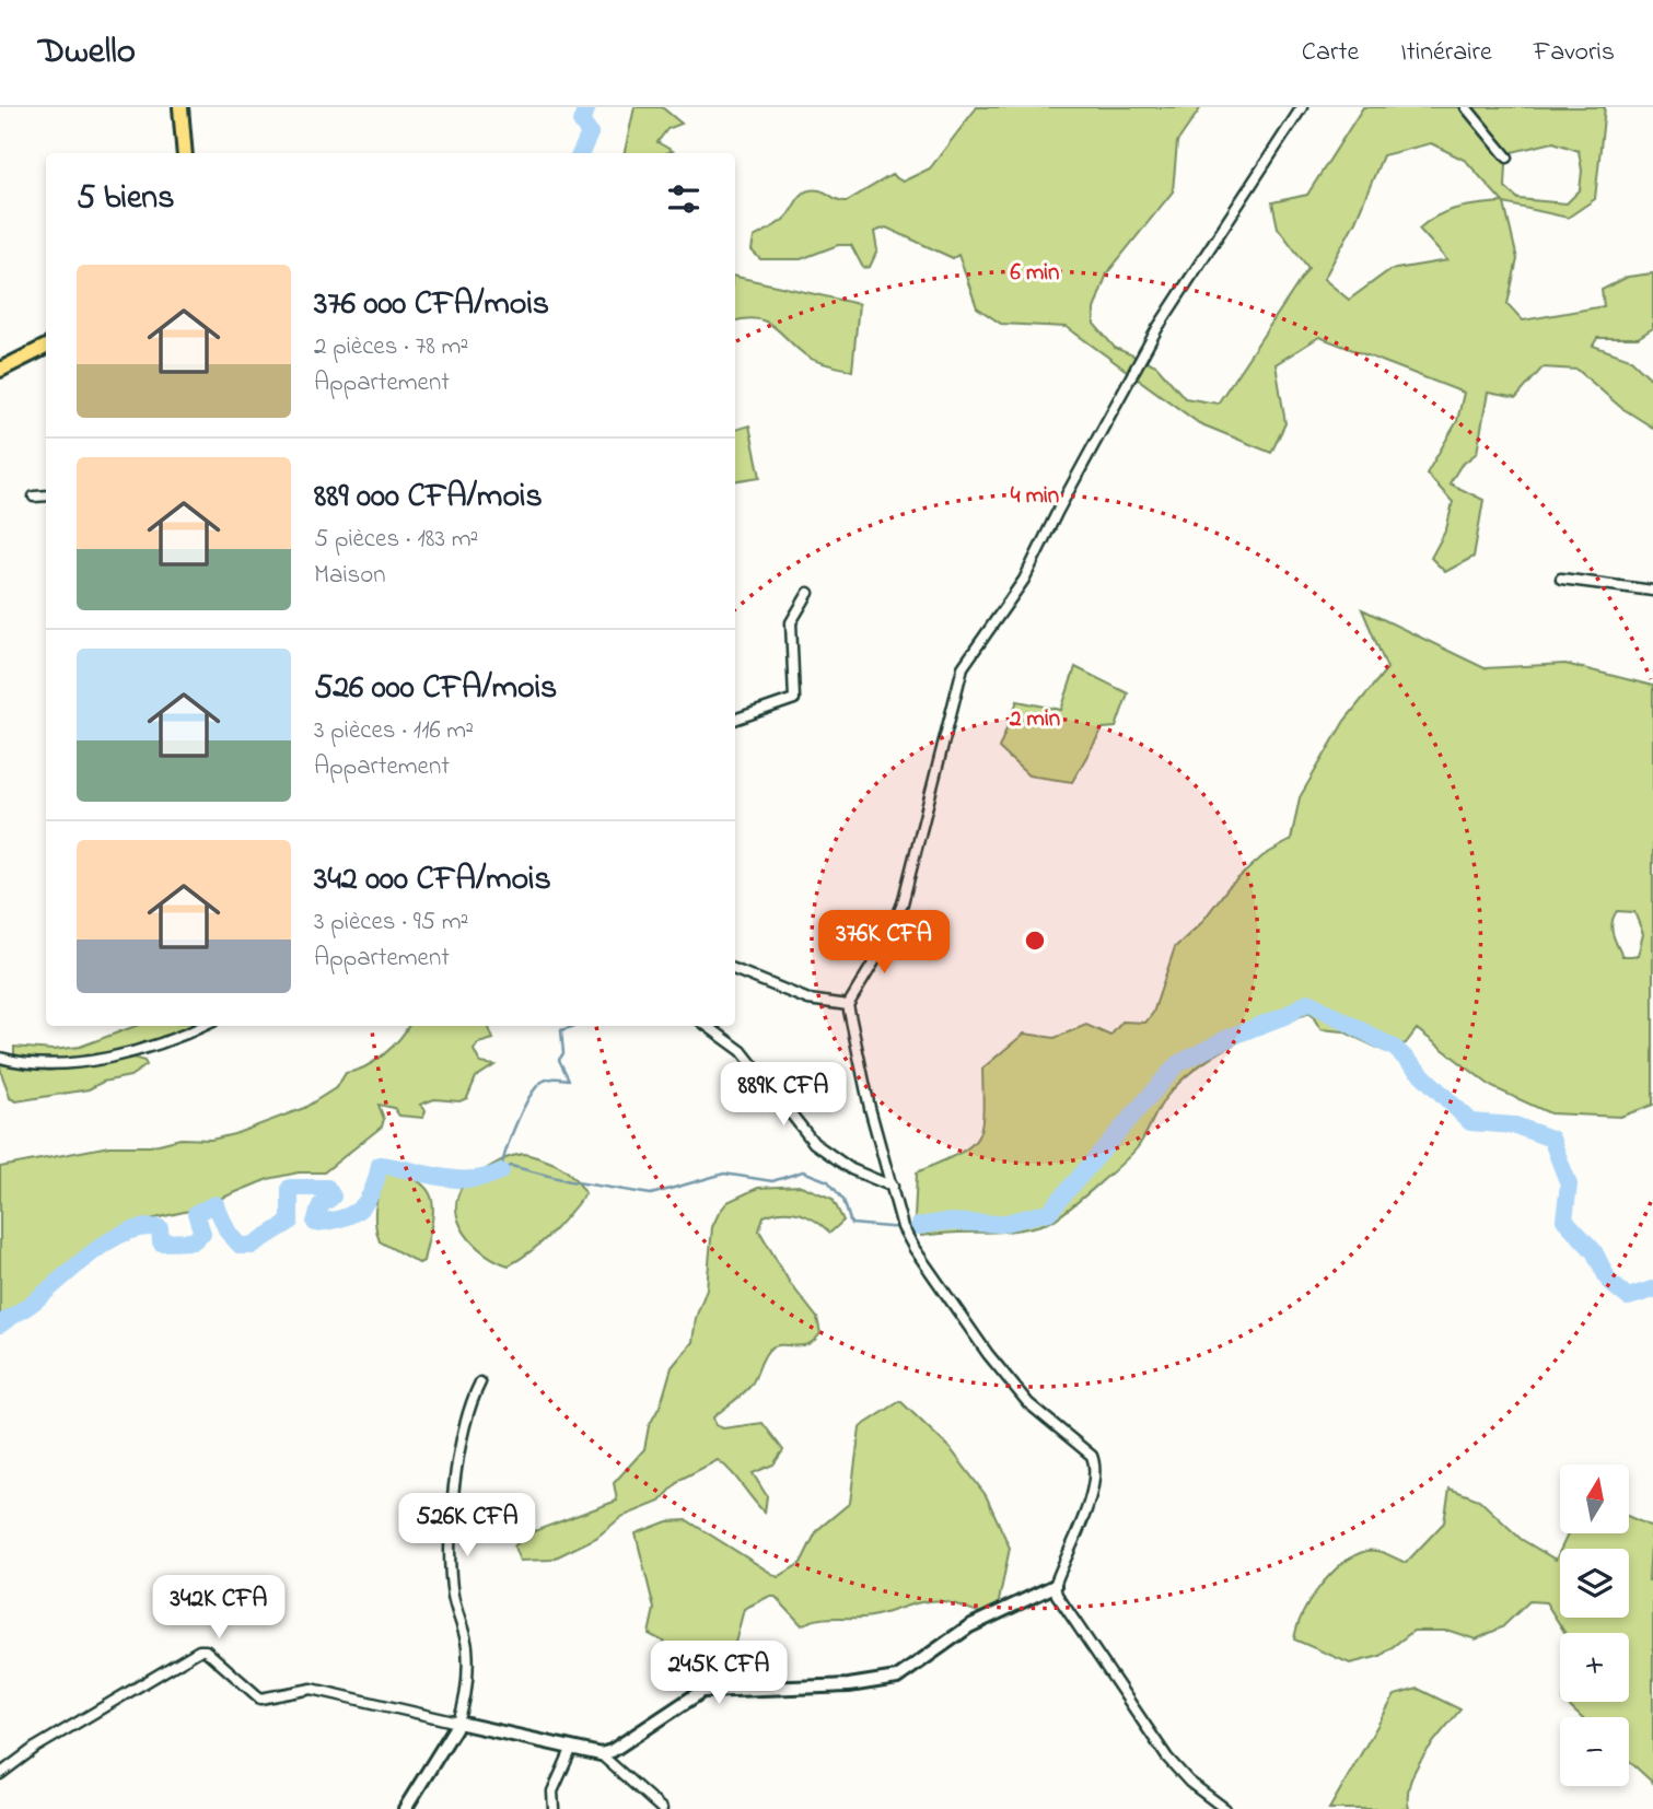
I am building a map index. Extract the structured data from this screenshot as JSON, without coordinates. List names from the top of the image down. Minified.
{"north":"top","page":{"header":"Dwello","nav":["Carte","Itinéraire","Favoris"],"heading":"5 biens","list":[{"name":"376 000 CFA/mois","note":"2 pièces · 78 m² · Appartement"},{"name":"889 000 CFA/mois","note":"5 pièces · 183 m² · Maison"},{"name":"526 000 CFA/mois","note":"3 pièces · 116 m² · Appartement"},{"name":"342 000 CFA/mois","note":"3 pièces · 95 m² · Appartement"}],"price":["376K CFA","889K CFA","526K CFA","342K CFA","245K CFA"],"map_buttons":["+","−"]},"rings":["6 min","4 min","2 min"]}
